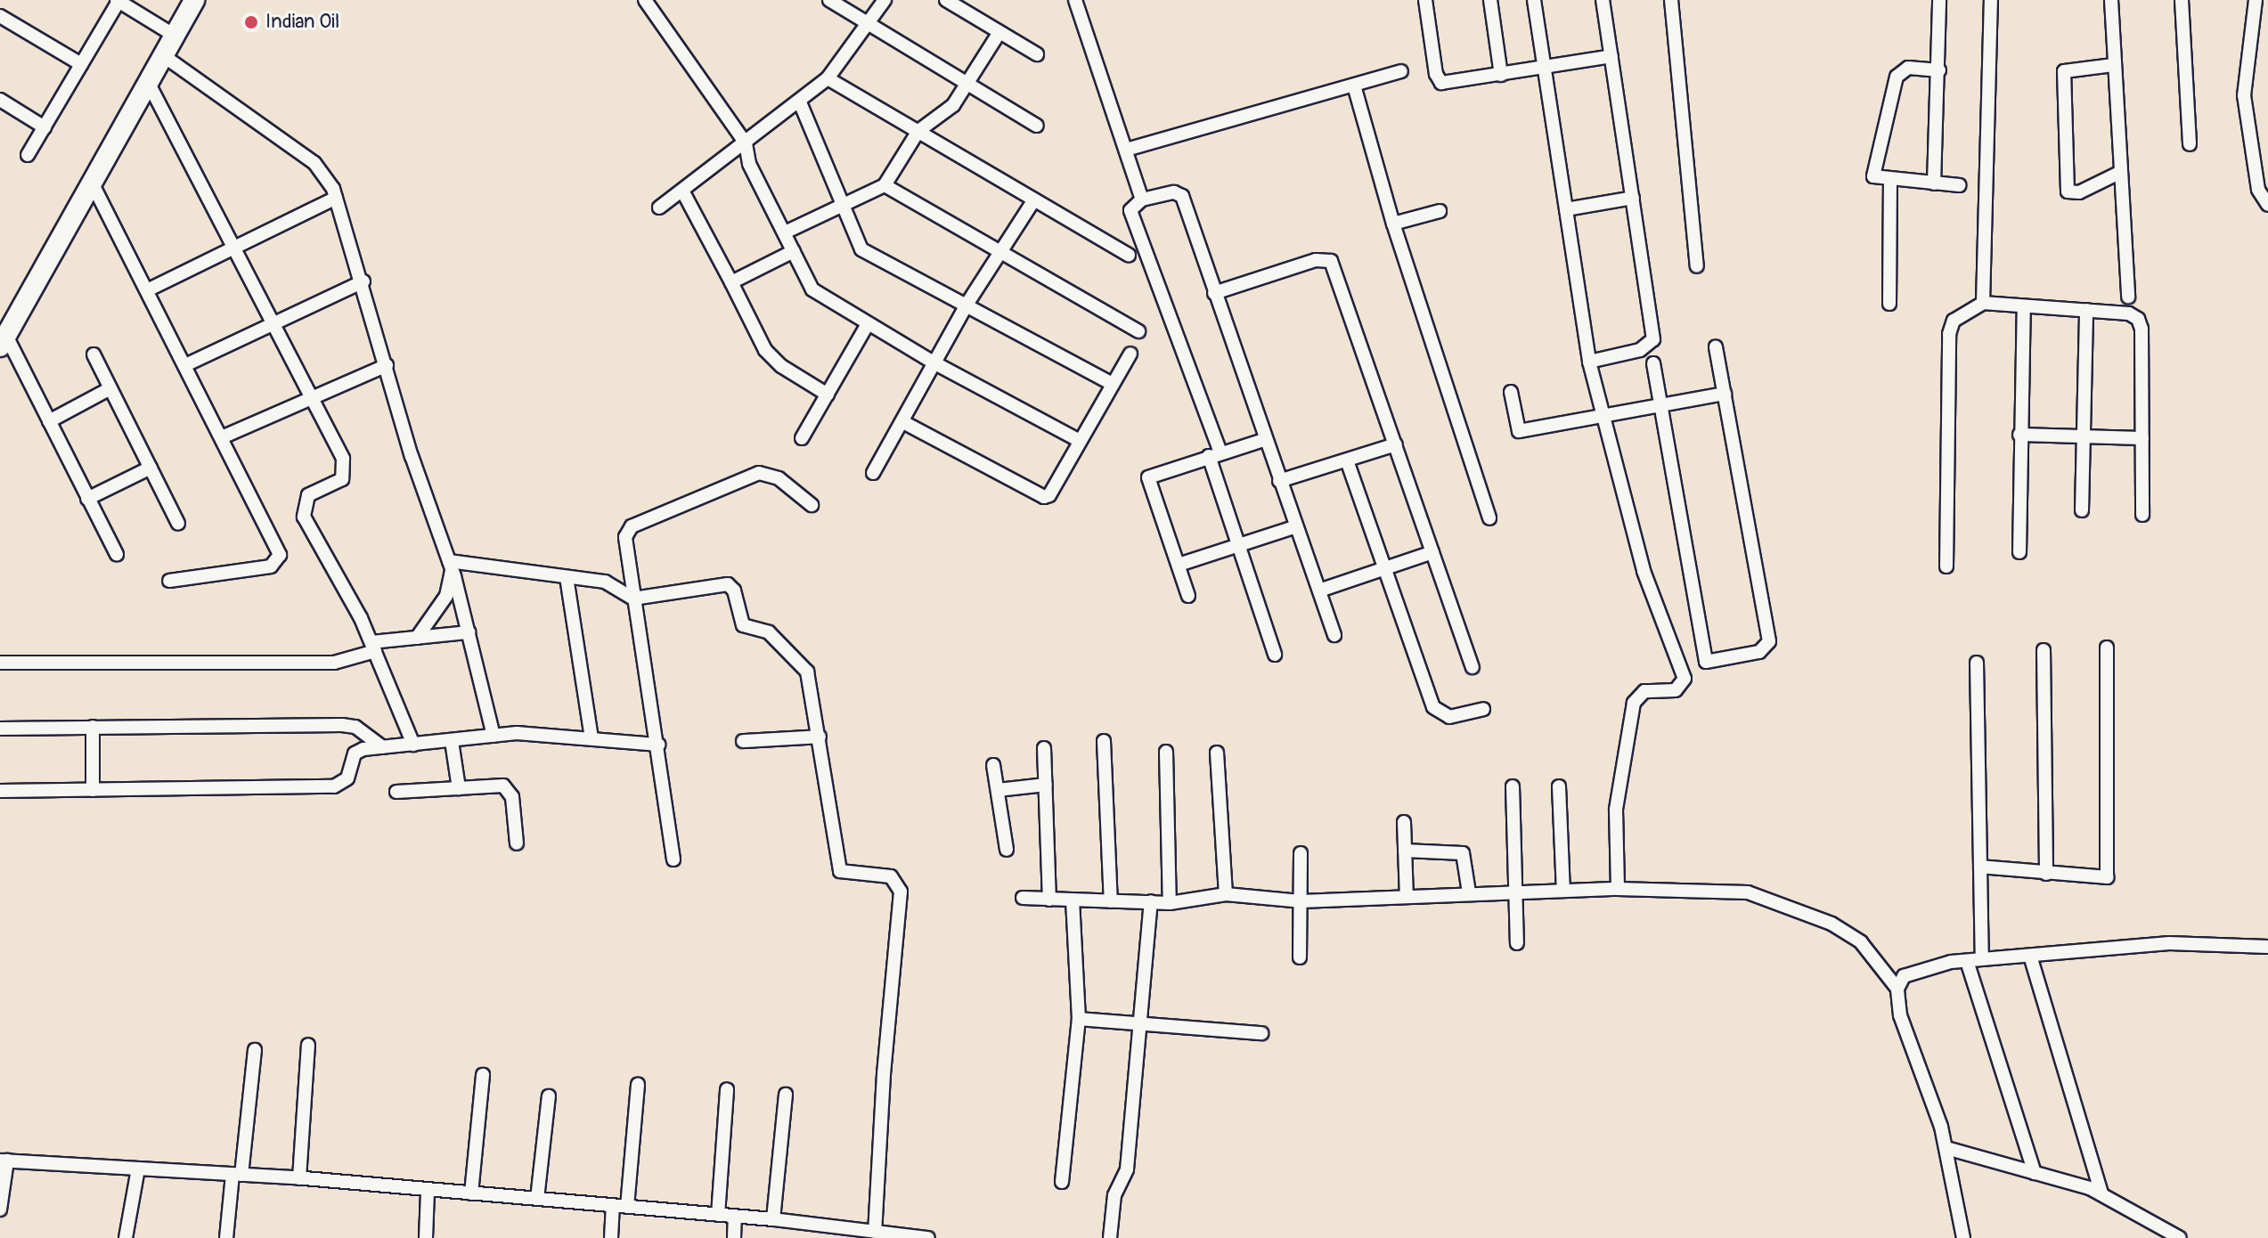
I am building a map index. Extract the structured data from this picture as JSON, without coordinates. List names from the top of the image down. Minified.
{"places":["Indian Oil"]}
